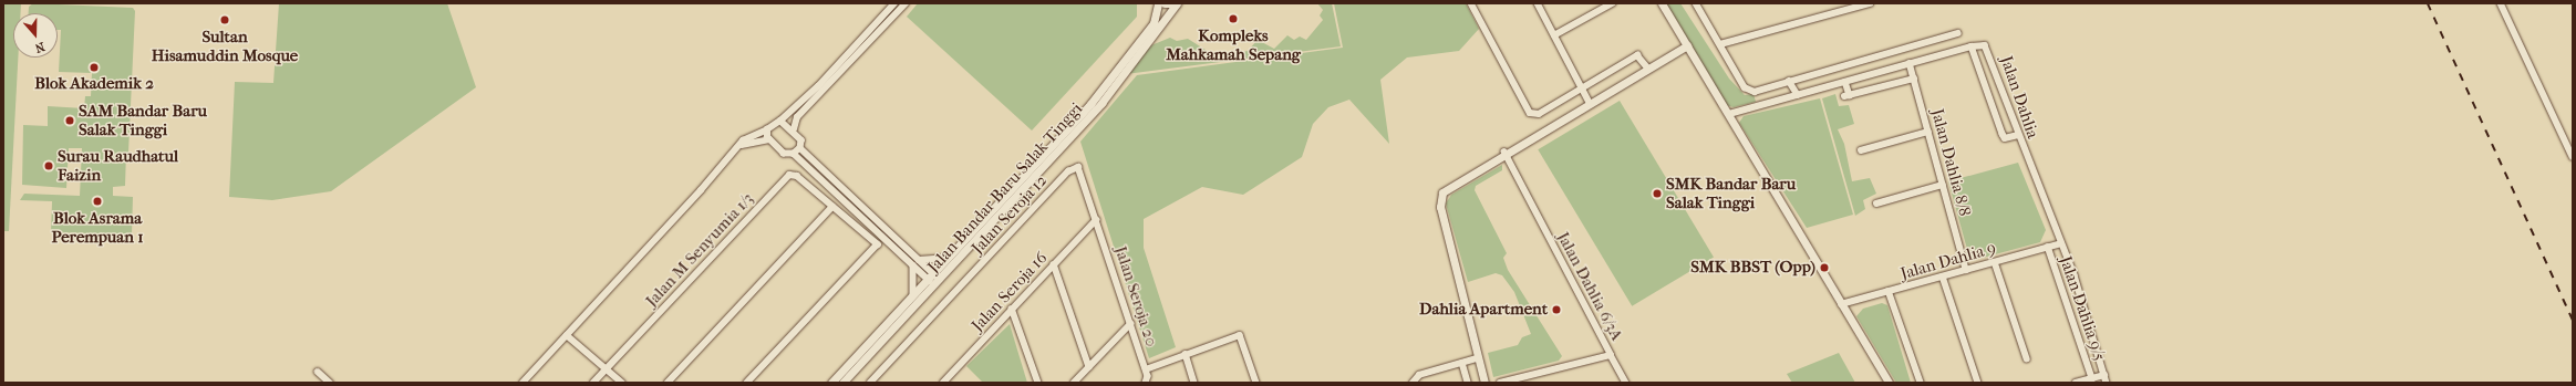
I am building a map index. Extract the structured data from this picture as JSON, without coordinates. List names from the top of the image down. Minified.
{"streets":{"main road":["Jalan Bandar Baru Salak Tinggi"],"street":["Jalan Dahlia","Jalan Dahlia 8/8","Jalan Seroja 12","Jalan M Senyumia 1/3","Jalan Dahlia 9","Jalan Dahlia 6/3A","Jalan Seroja 16","Jalan Seroja 20","Jalan Dahlia 9/5"]},"crossings":[["Jalan Dahlia","Jalan Dahlia 9"],["Jalan Dahlia 8/8","Jalan Dahlia 9"],["Jalan Seroja 12","Jalan Seroja 16"],["Jalan Seroja 12","Jalan Seroja 20"],["Jalan Dahlia 9","Jalan Dahlia 9/5"],["Jalan Seroja 16","Jalan Seroja 20"]],"places":["Kompleks Mahkamah Sepang","Sultan Hisamuddin Mosque","Blok Akademik 2","SAM Bandar Baru Salak Tinggi","Surau Raudhatul Faizin","SMK Bandar Baru Salak Tinggi","Blok Asrama Perempuan 1","SMK BBST (Opp)","Dahlia Apartment"],"north":"bottom"}
